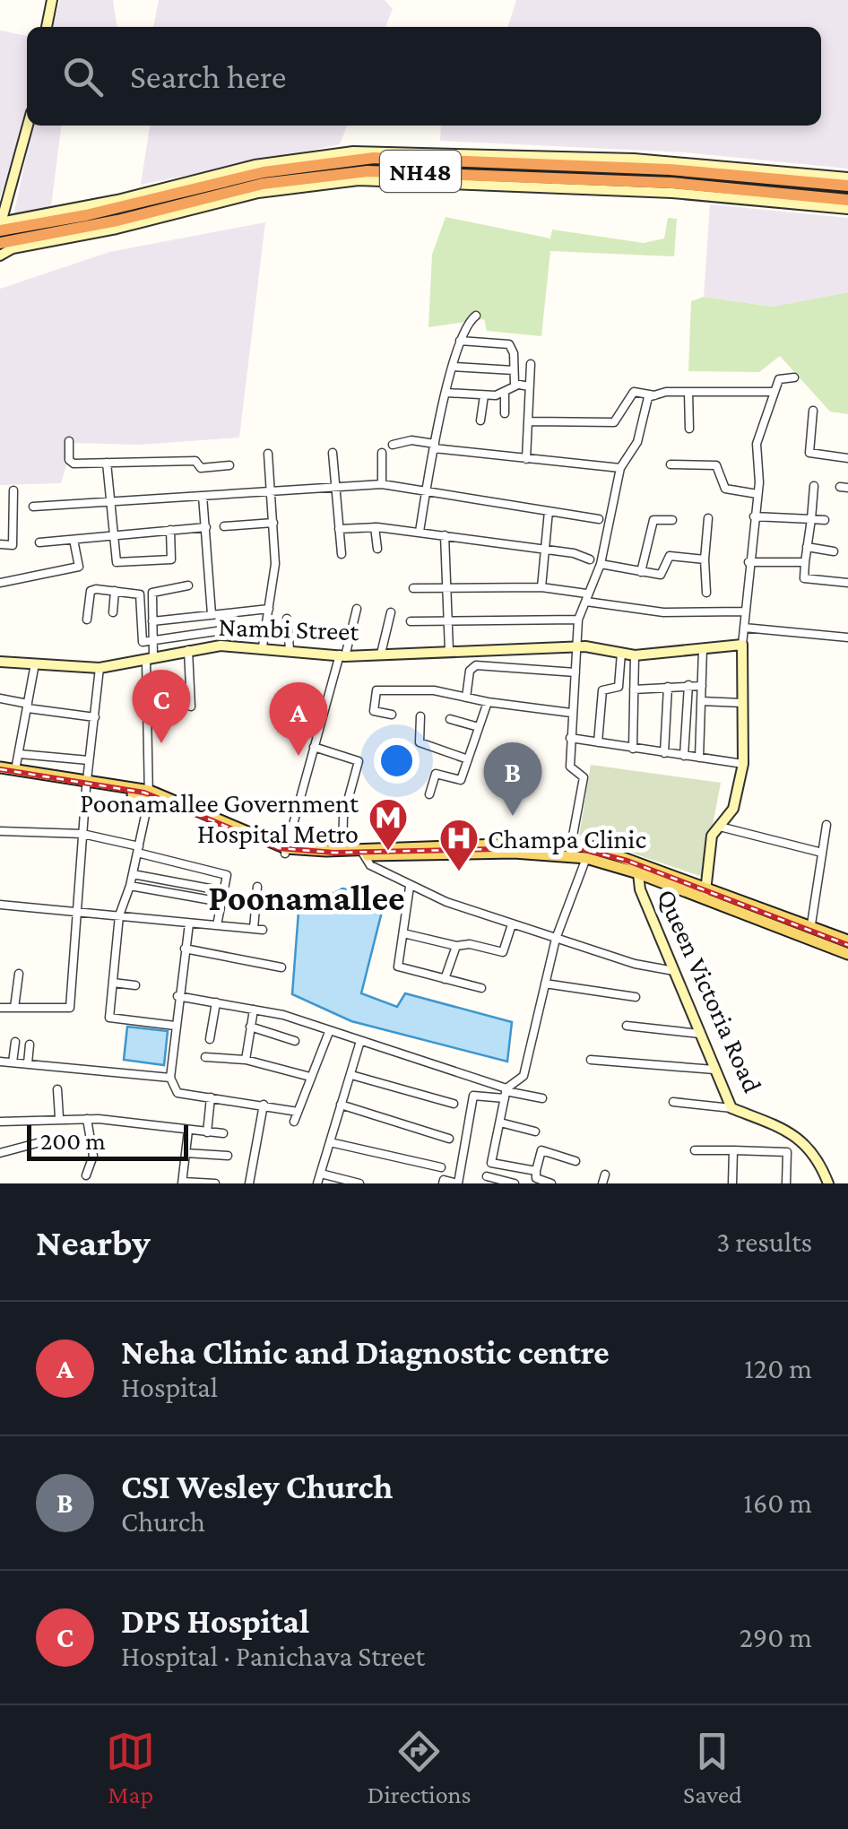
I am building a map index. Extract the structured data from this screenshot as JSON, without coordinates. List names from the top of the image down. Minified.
{"streets":{"highway":["NH48"],"street":["Nambi Street","Queen Victoria Road"]},"districts":["Poonamallee"],"places":{"metro station":["Poonamallee Government Hospital Metro"],"hospital":["Champa Clinic"]},"scale_bar":"200 m","page":{"search":"Search here","pins":["C","A","B"],"scale":"200 m","heading":["Nearby","3 results"],"list":[{"mark":"A","name":"Neha Clinic and Diagnostic centre","note":"Hospital","value":"120 m"},{"mark":"B","name":"CSI Wesley Church","note":"Church","value":"160 m"},{"mark":"C","name":"DPS Hospital","note":"Hospital · Panichava Street","value":"290 m"}],"nav":["Map","Directions","Saved"]}}
